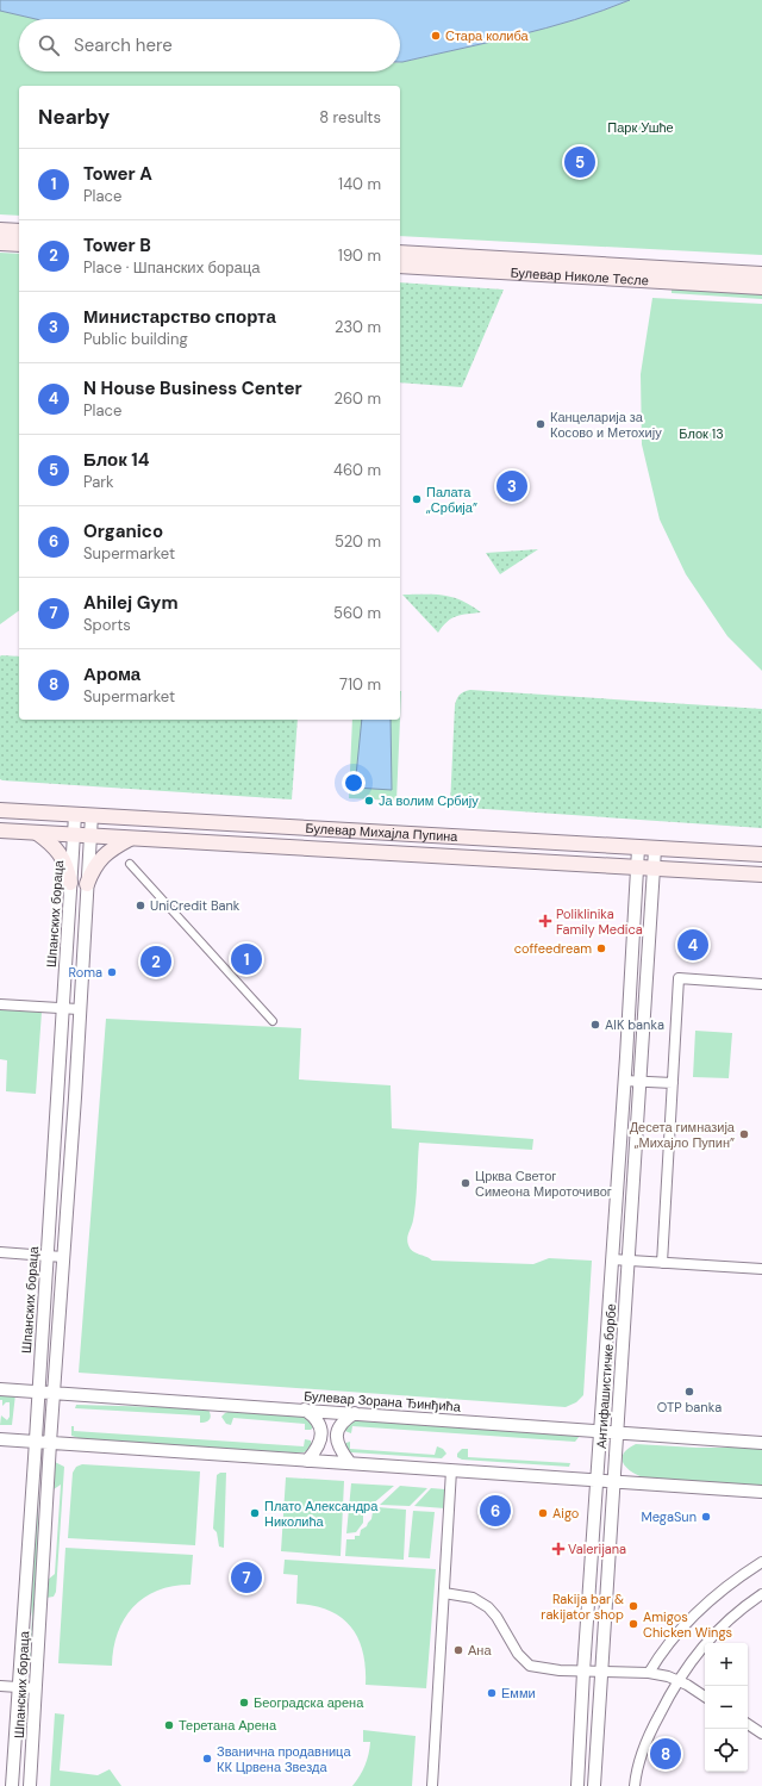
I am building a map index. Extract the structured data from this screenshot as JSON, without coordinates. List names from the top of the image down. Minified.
{"streets":{"main road":["Булевар Николе Тесле","Булевар Михајла Пупина"],"street":["Шпанских бораца","Антифашистичке борбе","Булевар Зорана Ђинђића"]},"crossings":[["Булевар Михајла Пупина","Шпанских бораца"],["Булевар Михајла Пупина","Антифашистичке борбе"],["Шпанских бораца","Булевар Зорана Ђинђића"],["Антифашистичке борбе","Булевар Зорана Ђинђића"]],"parks":["Парк Ушће","Блок 13"],"places":{"other":["Стара колиба","Канцеларија за Косово и Метохију","Палата „Србија”","Ја волим Србију","UniCredit Bank","coffeedream","Roma","AIK banka","Десета гимназија „Михајло Пупин”","Црква Светог Симеона Мироточивог","OTP banka","Плато Александра Николића","Aigo","MegaSun","Rakija bar & rakijator shop","Amigos Chicken Wings","Ана","Емми","Београдска арена","Теретана Арена","Званична продавница КК Црвена Звезда"],"health":["Poliklinika Family Medica","Valerijana"]},"page":{"search":"Search here","heading":["Nearby","8 results"],"pins":["5","3","4","1","2","6","7","8"],"list":[{"mark":"1","name":"Tower A","note":"Place","value":"140 m"},{"mark":"2","name":"Tower B","note":"Place · Шпанских бораца","value":"190 m"},{"mark":"3","name":"Министарство спорта","note":"Public building","value":"230 m"},{"mark":"4","name":"N House Business Center","note":"Place","value":"260 m"},{"mark":"5","name":"Блок 14","note":"Park","value":"460 m"},{"mark":"6","name":"Organico","note":"Supermarket","value":"520 m"},{"mark":"7","name":"Ahilej Gym","note":"Sports","value":"560 m"},{"mark":"8","name":"Арома","note":"Supermarket","value":"710 m"}],"map_buttons":["+","−"]}}
